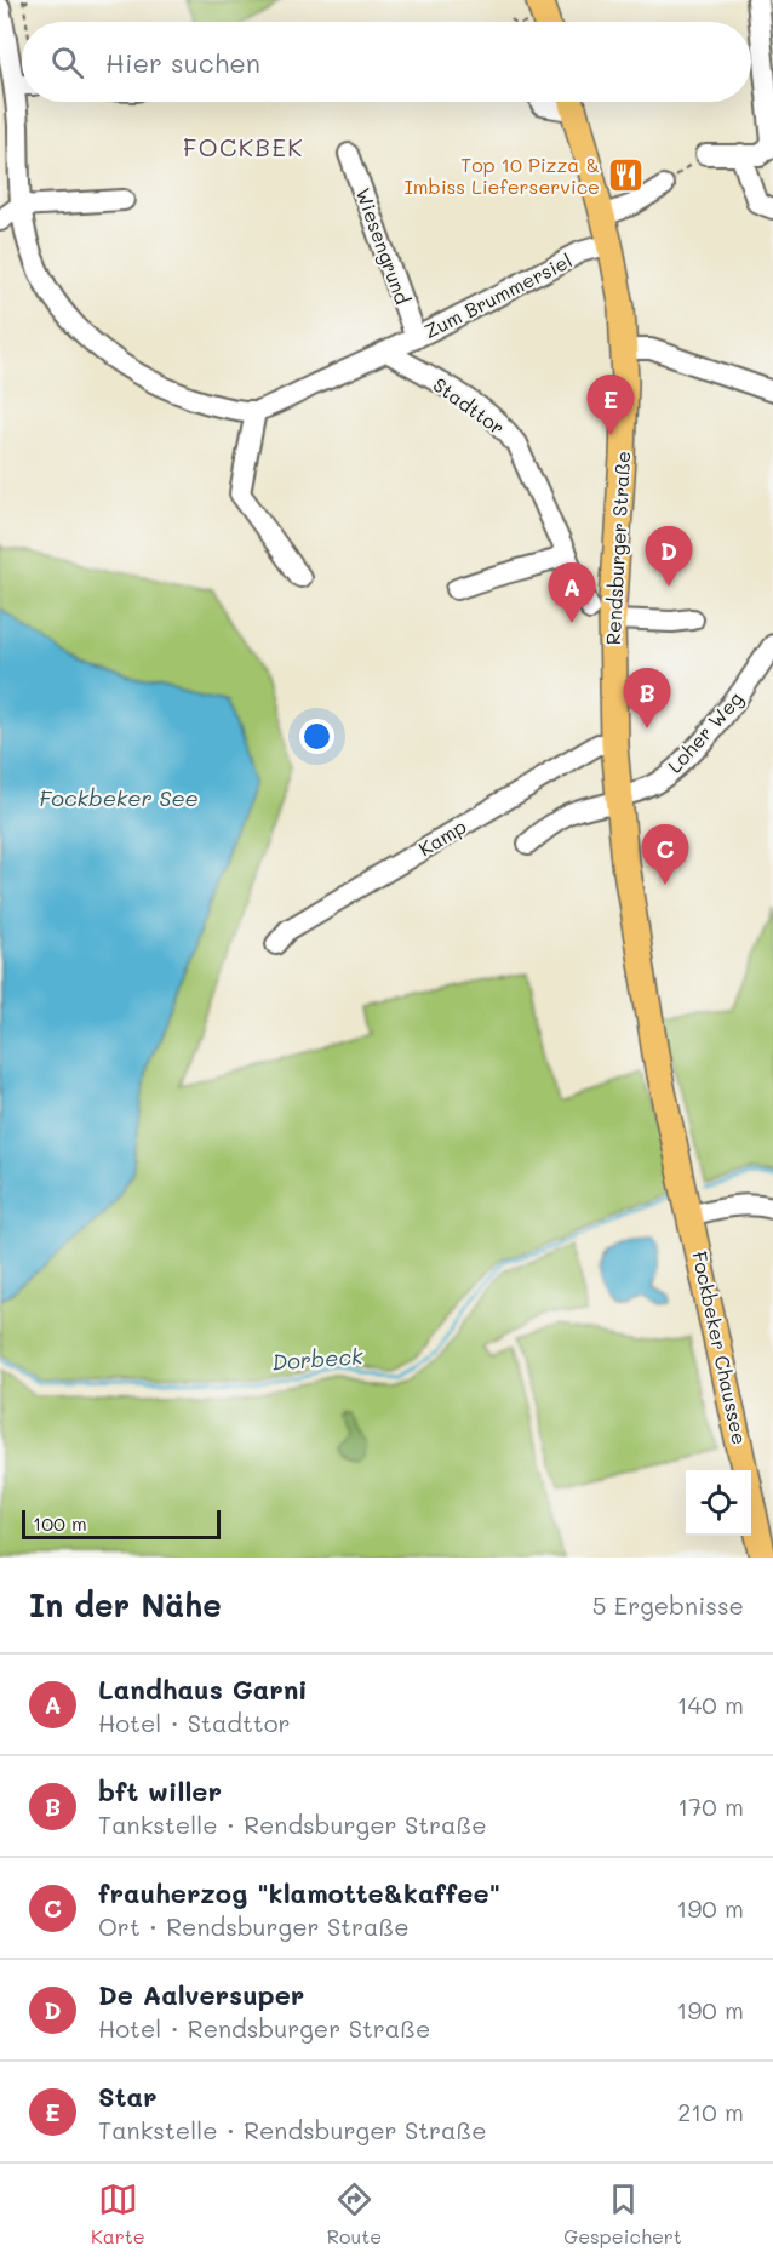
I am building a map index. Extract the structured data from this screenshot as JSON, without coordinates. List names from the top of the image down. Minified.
{"streets":{"main road":["Rendsburger Straße","Fockbeker Chaussee"],"street":["Wiesengrund","Zum Brummersiel","Stadttor","Loher Weg","Kamp"]},"crossings":[["Wiesengrund","Zum Brummersiel"],["Zum Brummersiel","Stadttor"],["Zum Brummersiel","Rendsburger Straße"],["Stadttor","Rendsburger Straße"],["Rendsburger Straße","Loher Weg"],["Rendsburger Straße","Kamp"],["Rendsburger Straße","Fockbeker Chaussee"]],"districts":["FOCKBEK"],"water":["Fockbeker See","Dorbeck"],"places":{"restaurant":["Top 10 Pizza & Imbiss Lieferservice"]},"scale_bar":"100 m","page":{"search":"Hier suchen","pins":["E","D","A","B","C"],"scale":"100 m","heading":["In der Nähe","5 Ergebnisse"],"list":[{"mark":"A","name":"Landhaus Garni","note":"Hotel · Stadttor","value":"140 m"},{"mark":"B","name":"bft willer","note":"Tankstelle · Rendsburger Straße","value":"170 m"},{"mark":"C","name":"frauherzog \"klamotte&kaffee\"","note":"Ort · Rendsburger Straße","value":"190 m"},{"mark":"D","name":"De Aalversuper","note":"Hotel · Rendsburger Straße","value":"190 m"},{"mark":"E","name":"Star","note":"Tankstelle · Rendsburger Straße","value":"210 m"}],"nav":["Karte","Route","Gespeichert"]}}
